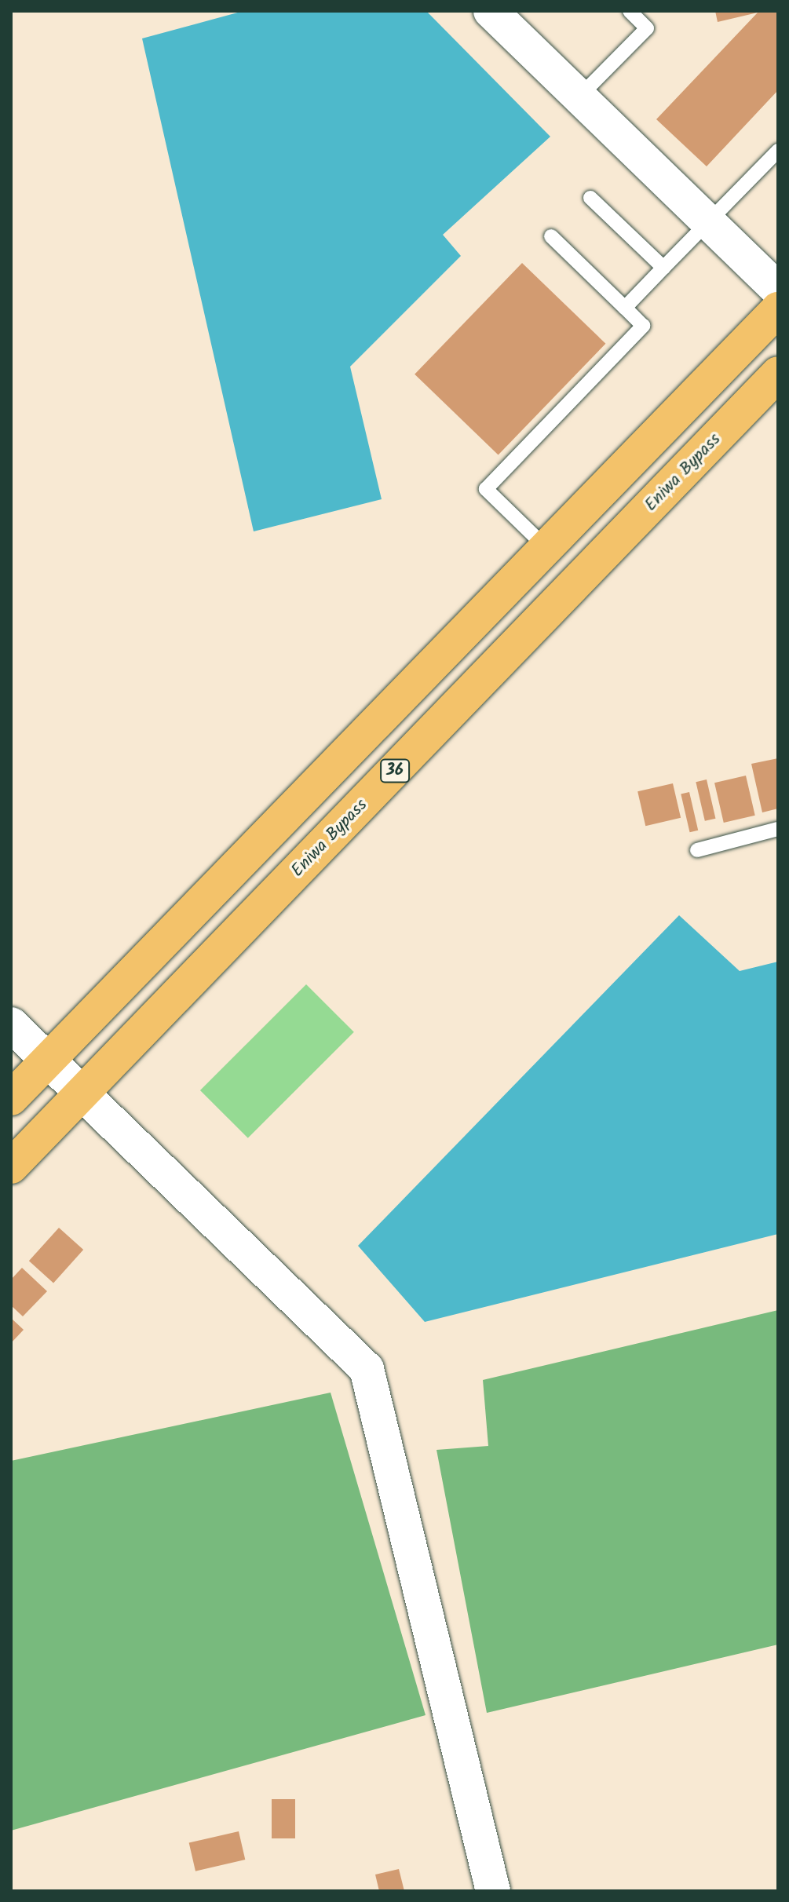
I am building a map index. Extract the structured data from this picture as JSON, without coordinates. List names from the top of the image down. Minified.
{"streets":{"highway":["Eniwa Bypass","36"]}}
